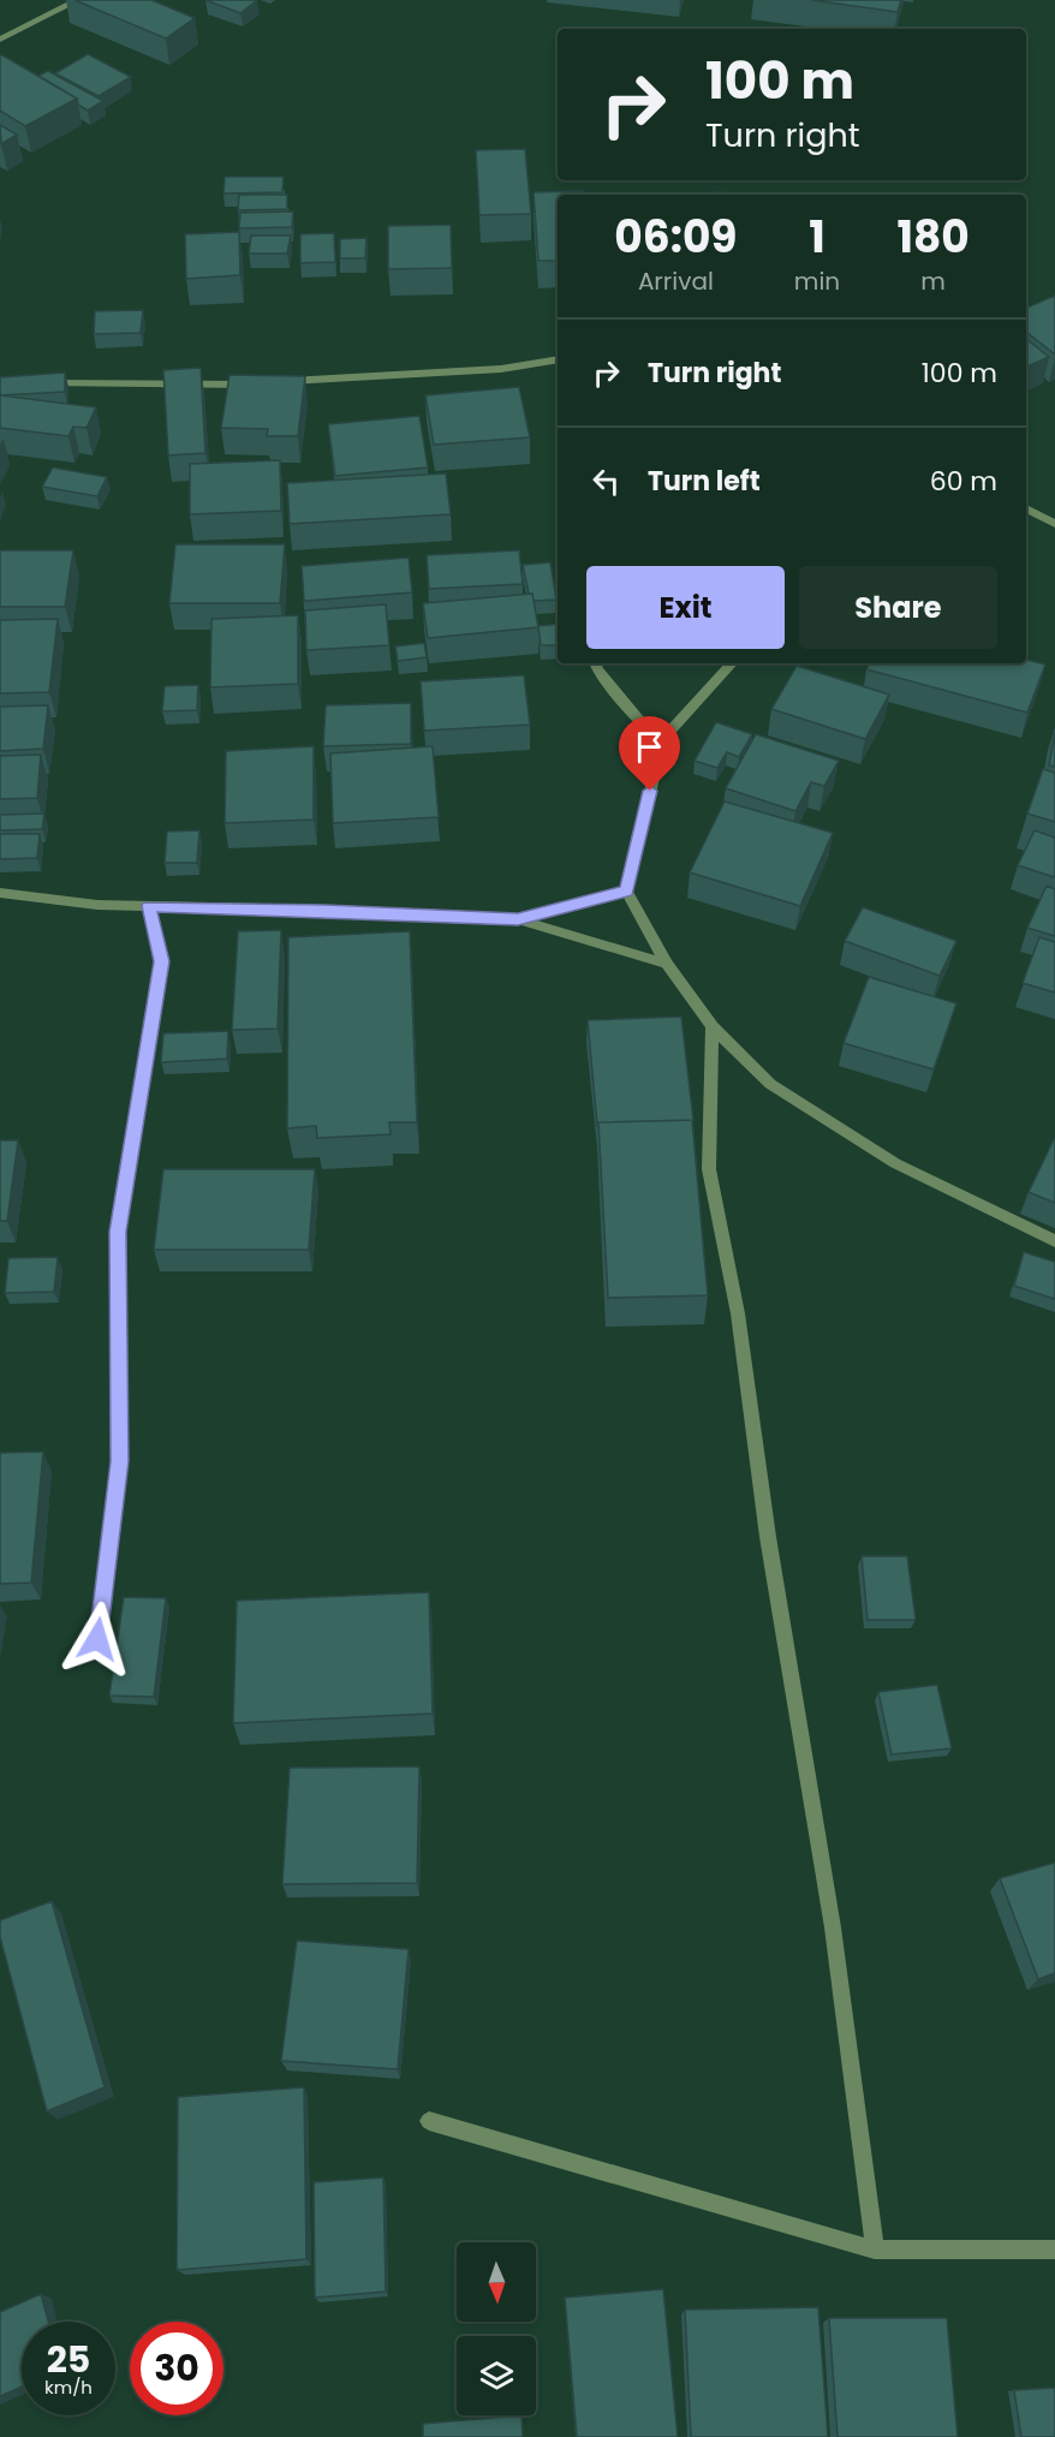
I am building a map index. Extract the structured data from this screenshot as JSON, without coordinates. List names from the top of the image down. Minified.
{"north":"bottom","page":{"turn":["100 m","Turn right"],"eta":["06:09","Arrival","1","min","180","m"],"list":[{"name":"Turn right","value":"100 m"},{"name":"Turn left","value":"60 m"}],"buttons":["Exit","Share"],"speed":"25 km/h","limit":"30"}}
